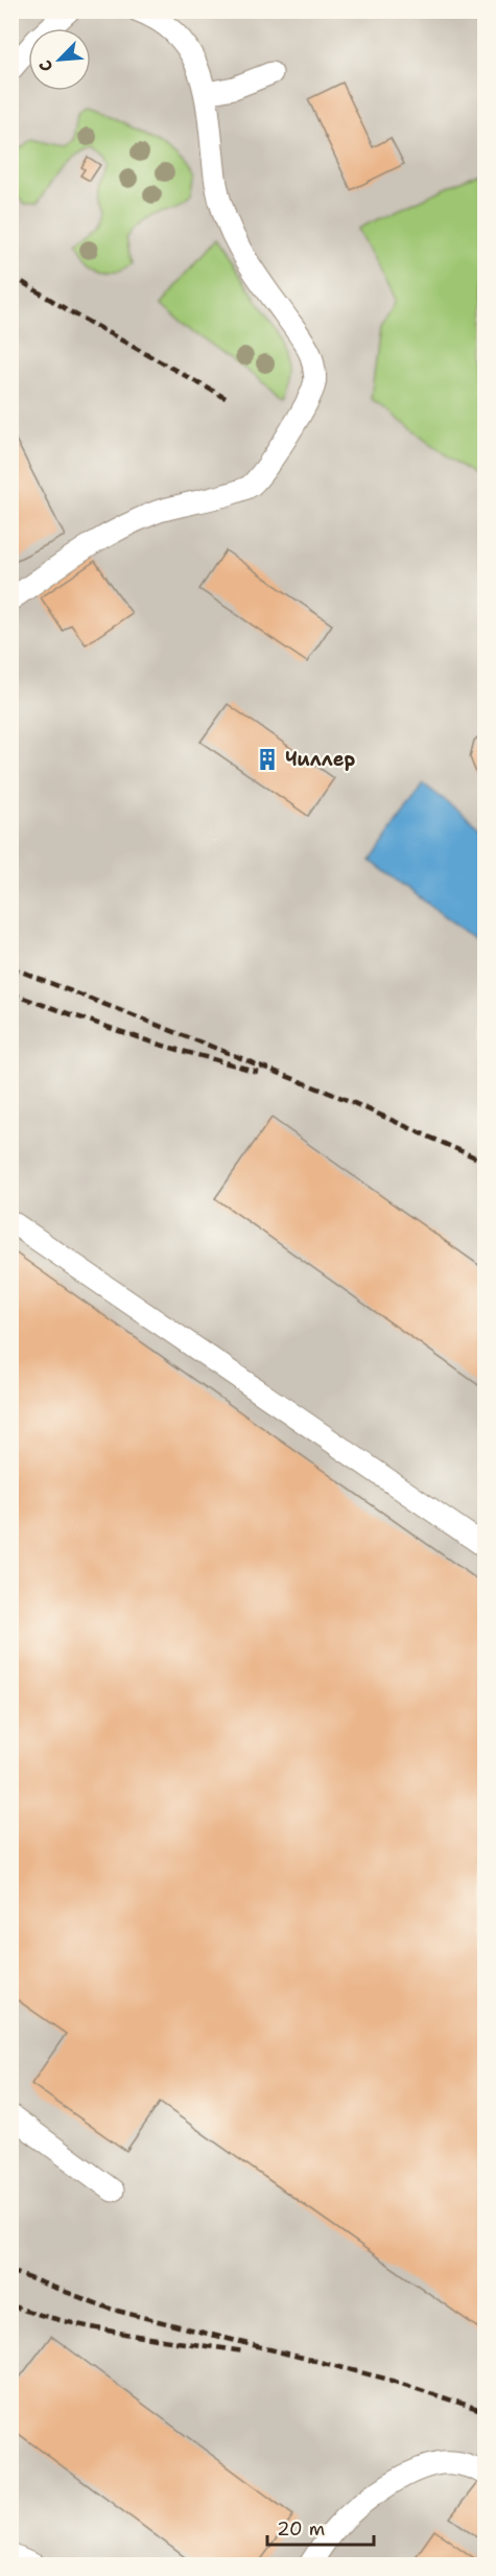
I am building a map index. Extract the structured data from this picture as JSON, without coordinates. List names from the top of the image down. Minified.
{"places":{"building":["Чиллер"]},"scale_bar":"20 m","north":"bottom left"}
